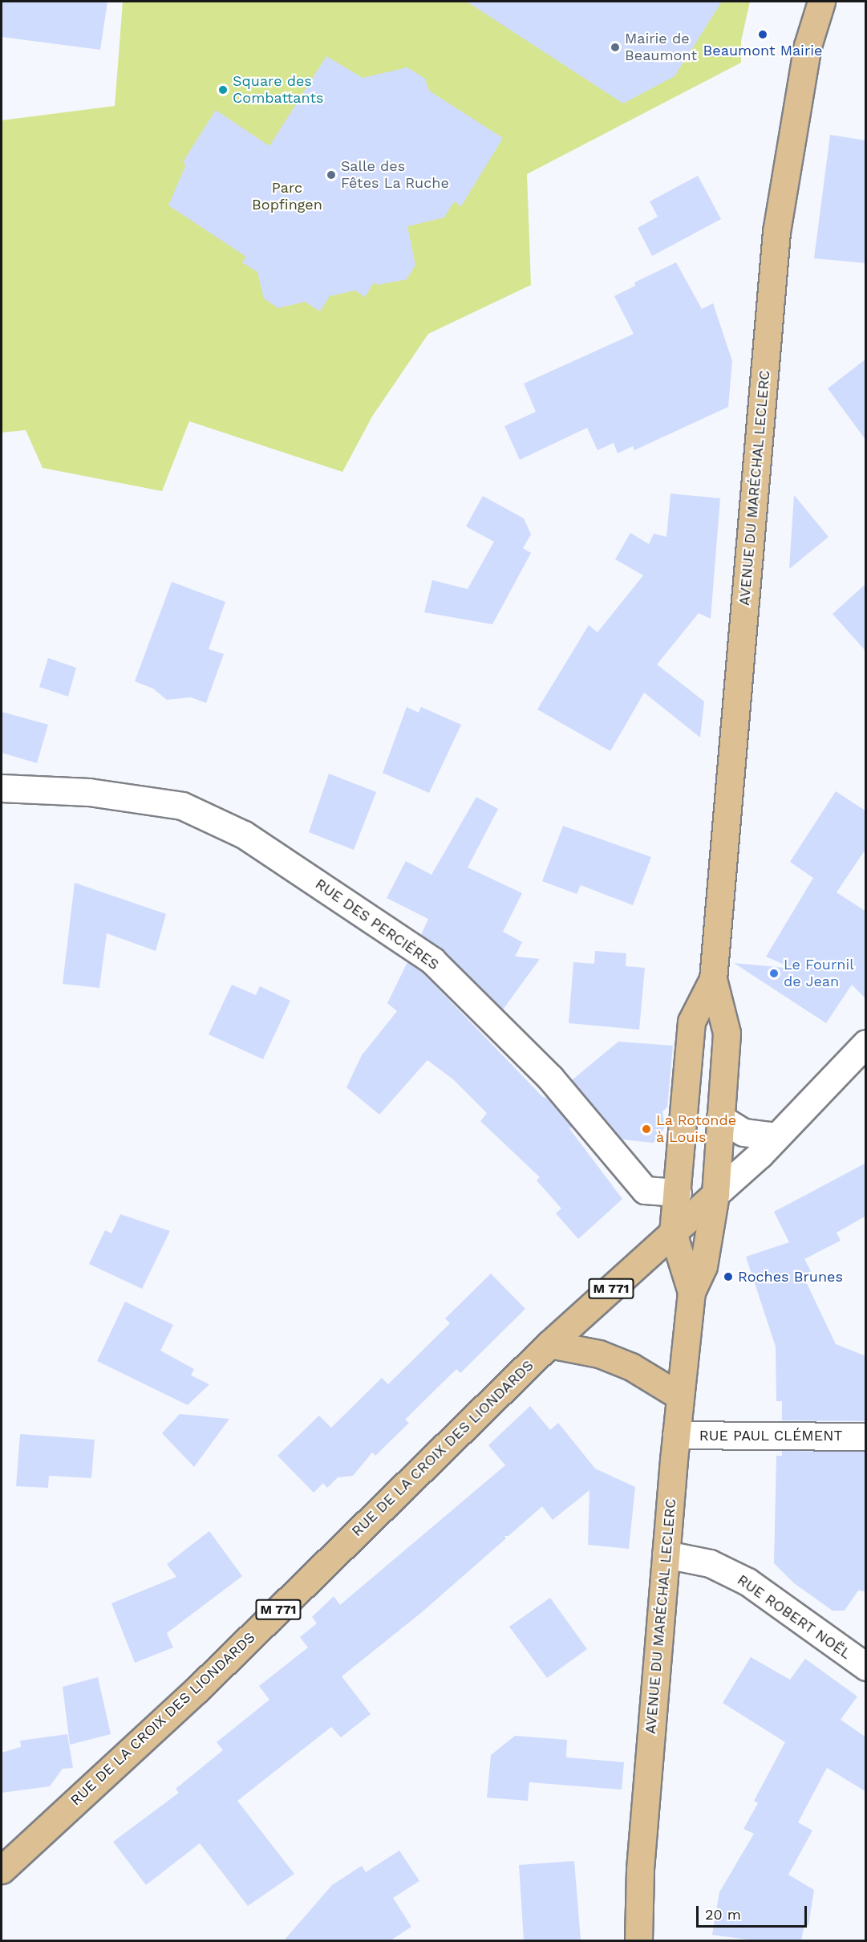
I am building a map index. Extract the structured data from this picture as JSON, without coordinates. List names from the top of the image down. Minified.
{"streets":{"main road":["AVENUE DU MARÉCHAL LECLERC","M 771","RUE DE LA CROIX DES LIONDARDS"],"street":["RUE DES PERCIÈRES","RUE PAUL CLÉMENT","RUE ROBERT NOËL"]},"crossings":[["AVENUE DU MARÉCHAL LECLERC","RUE DES PERCIÈRES"],["AVENUE DU MARÉCHAL LECLERC","RUE PAUL CLÉMENT"],["AVENUE DU MARÉCHAL LECLERC","RUE DE LA CROIX DES LIONDARDS"],["AVENUE DU MARÉCHAL LECLERC","RUE ROBERT NOËL"]],"parks":["Parc Bopfingen"],"places":["Beaumont Mairie","Mairie de Beaumont","Square des Combattants","Salle des Fêtes La Ruche","Le Fournil de Jean","La Rotonde à Louis","Roches Brunes"],"scale_bar":"20 m"}
